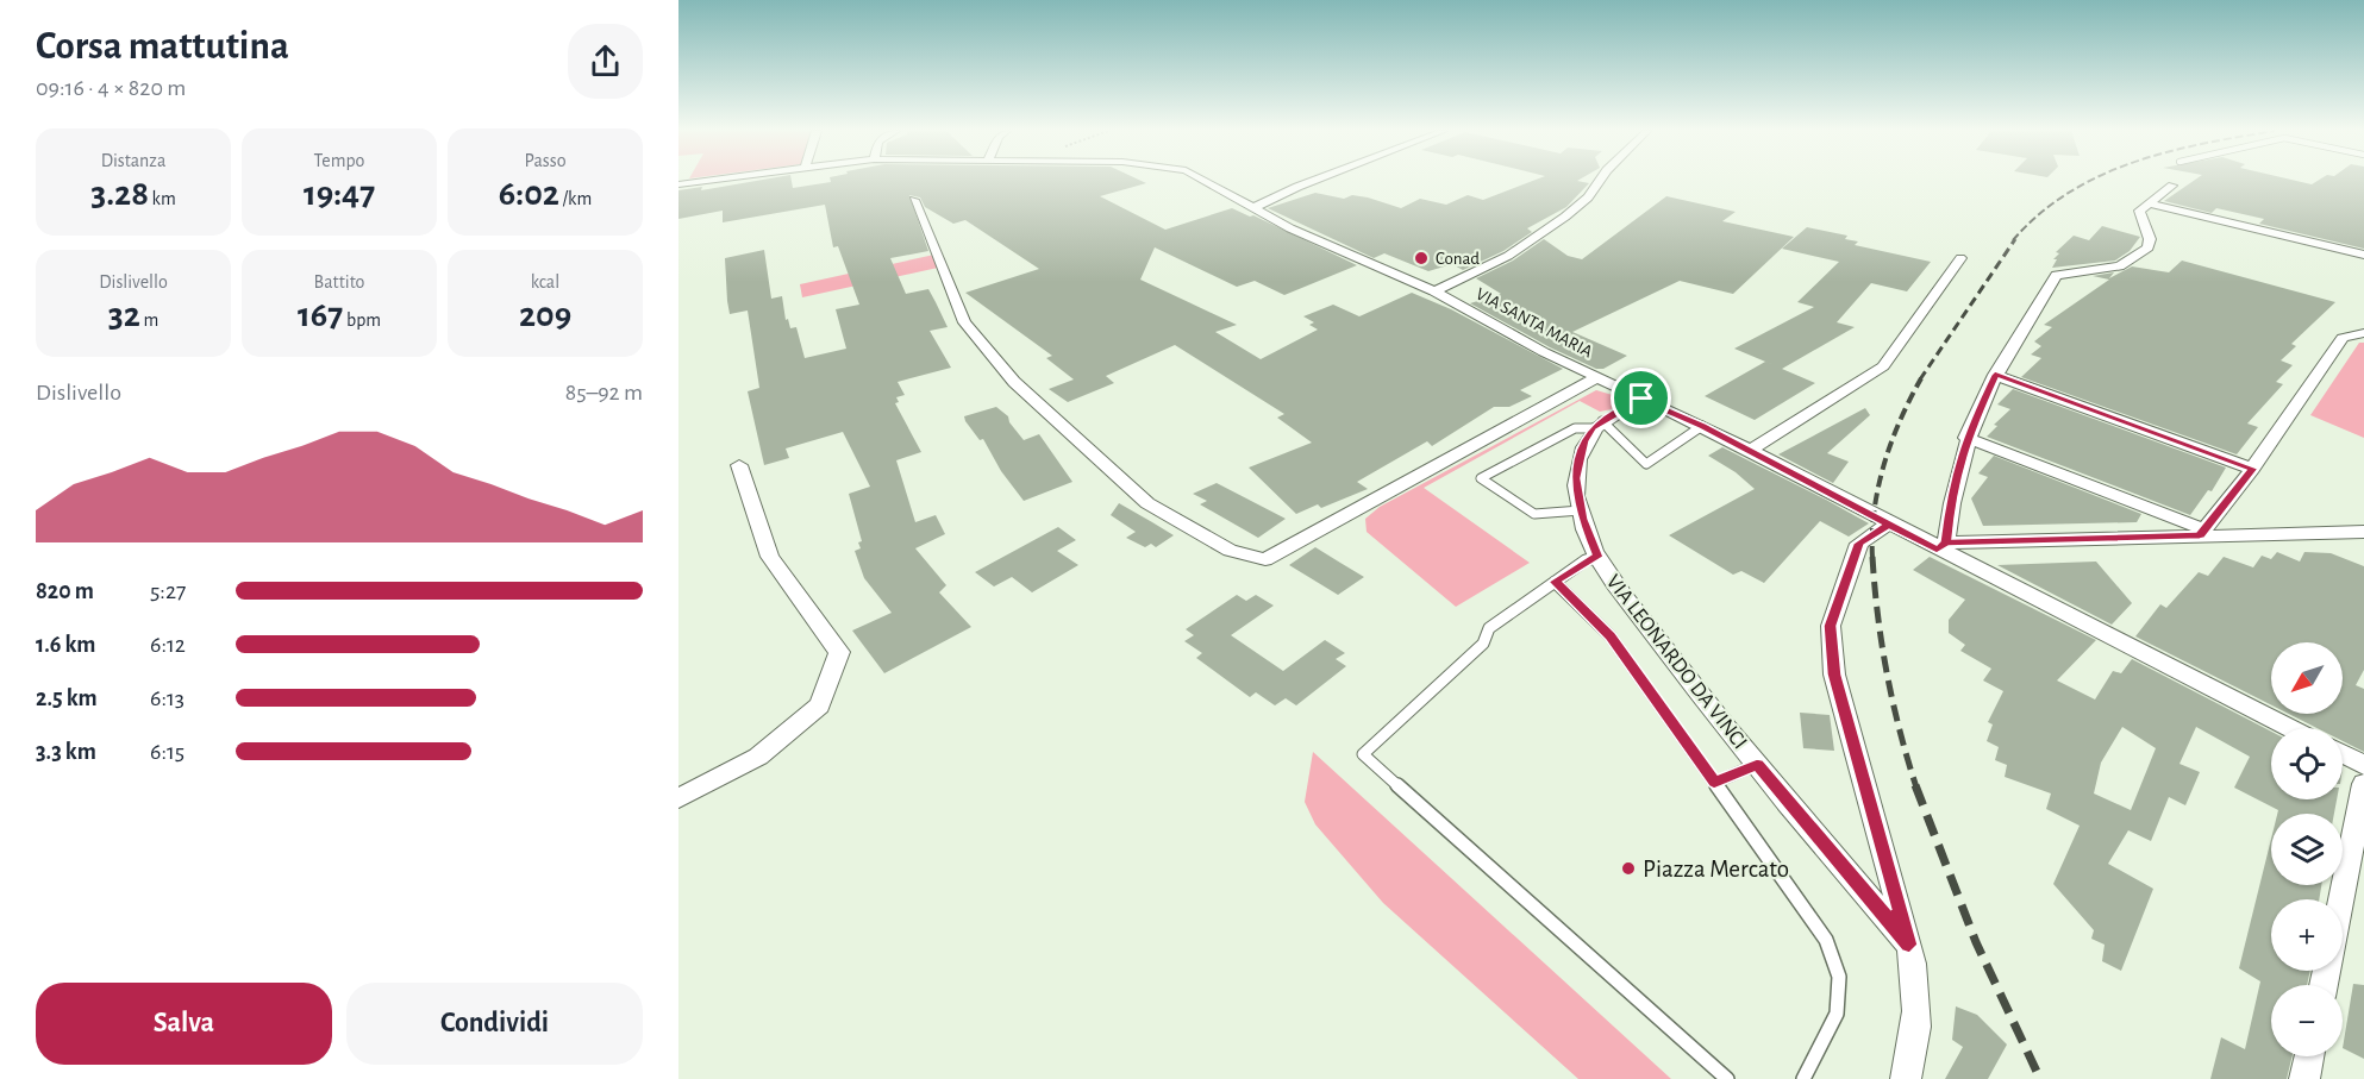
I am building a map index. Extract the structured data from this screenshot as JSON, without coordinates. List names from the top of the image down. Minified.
{"streets":{"street":["VIA SANTA MARIA","VIA LEONARDO DA VINCI"]},"places":["Conad","Piazza Mercato"],"north":"bottom left","page":{"heading":["Corsa mattutina","09:16 · 4 × 820 m"],"stats":[["Distanza","3.28 km"],["Tempo","19:47"],["Passo","6:02 /km"],["Dislivello","32 m"],["Battito","167 bpm"],["kcal","209"]],"chart":["Dislivello","85–92 m"],"list":[{"name":"820 m","note":"5:27"},{"name":"1.6 km","note":"6:12"},{"name":"2.5 km","note":"6:13"},{"name":"3.3 km","note":"6:15"}],"map_buttons":["+","−"],"buttons":["Salva","Condividi"]}}
